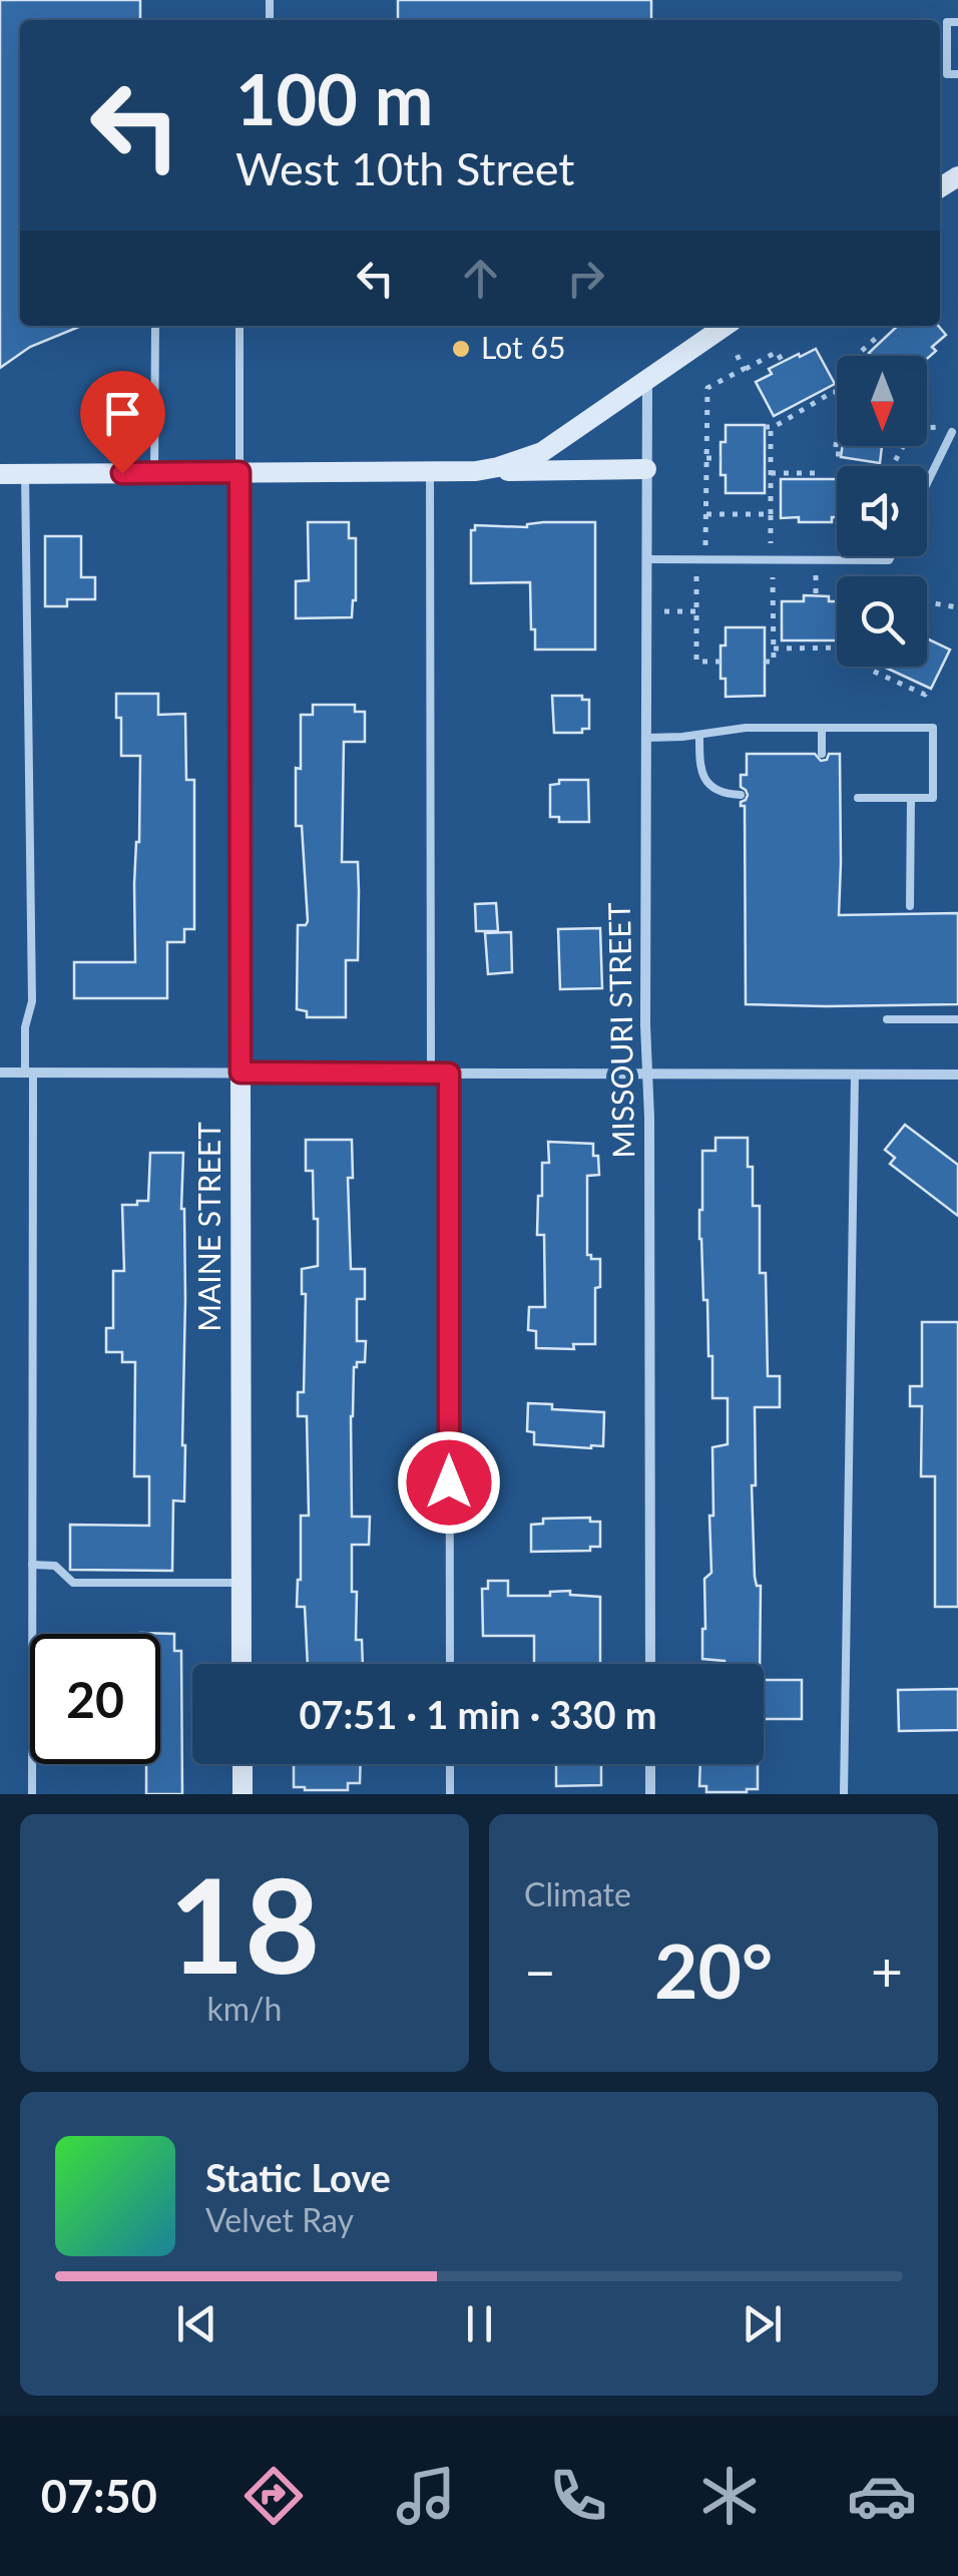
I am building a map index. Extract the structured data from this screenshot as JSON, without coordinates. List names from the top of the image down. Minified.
{"streets":{"street":["MISSOURI STREET","MAINE STREET"]},"places":["Lot 65"],"north":"bottom","page":{"turn":["100 m","West 10th Street"],"limit":"20","trip":"07:51 · 1 min · 330 m","tile":[["18","km/h"],"Climate"],"heat":["−","20°","+"],"song":["Static Love","Velvet Ray"],"tabs":"07:50"}}
